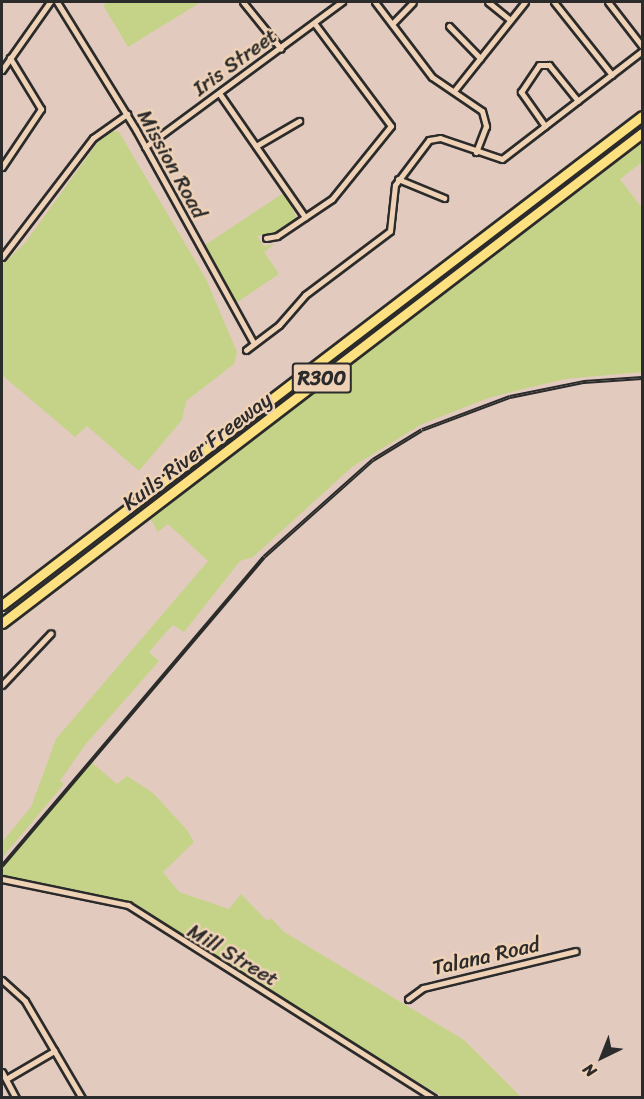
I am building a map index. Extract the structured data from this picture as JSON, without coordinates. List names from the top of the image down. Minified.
{"streets":{"highway":["R300","Kuils River Freeway"],"street":["Iris Street","Mission Road","Mill Street","Talana Road"]},"crossings":[["Iris Street","Mission Road"]],"north":"bottom left"}
